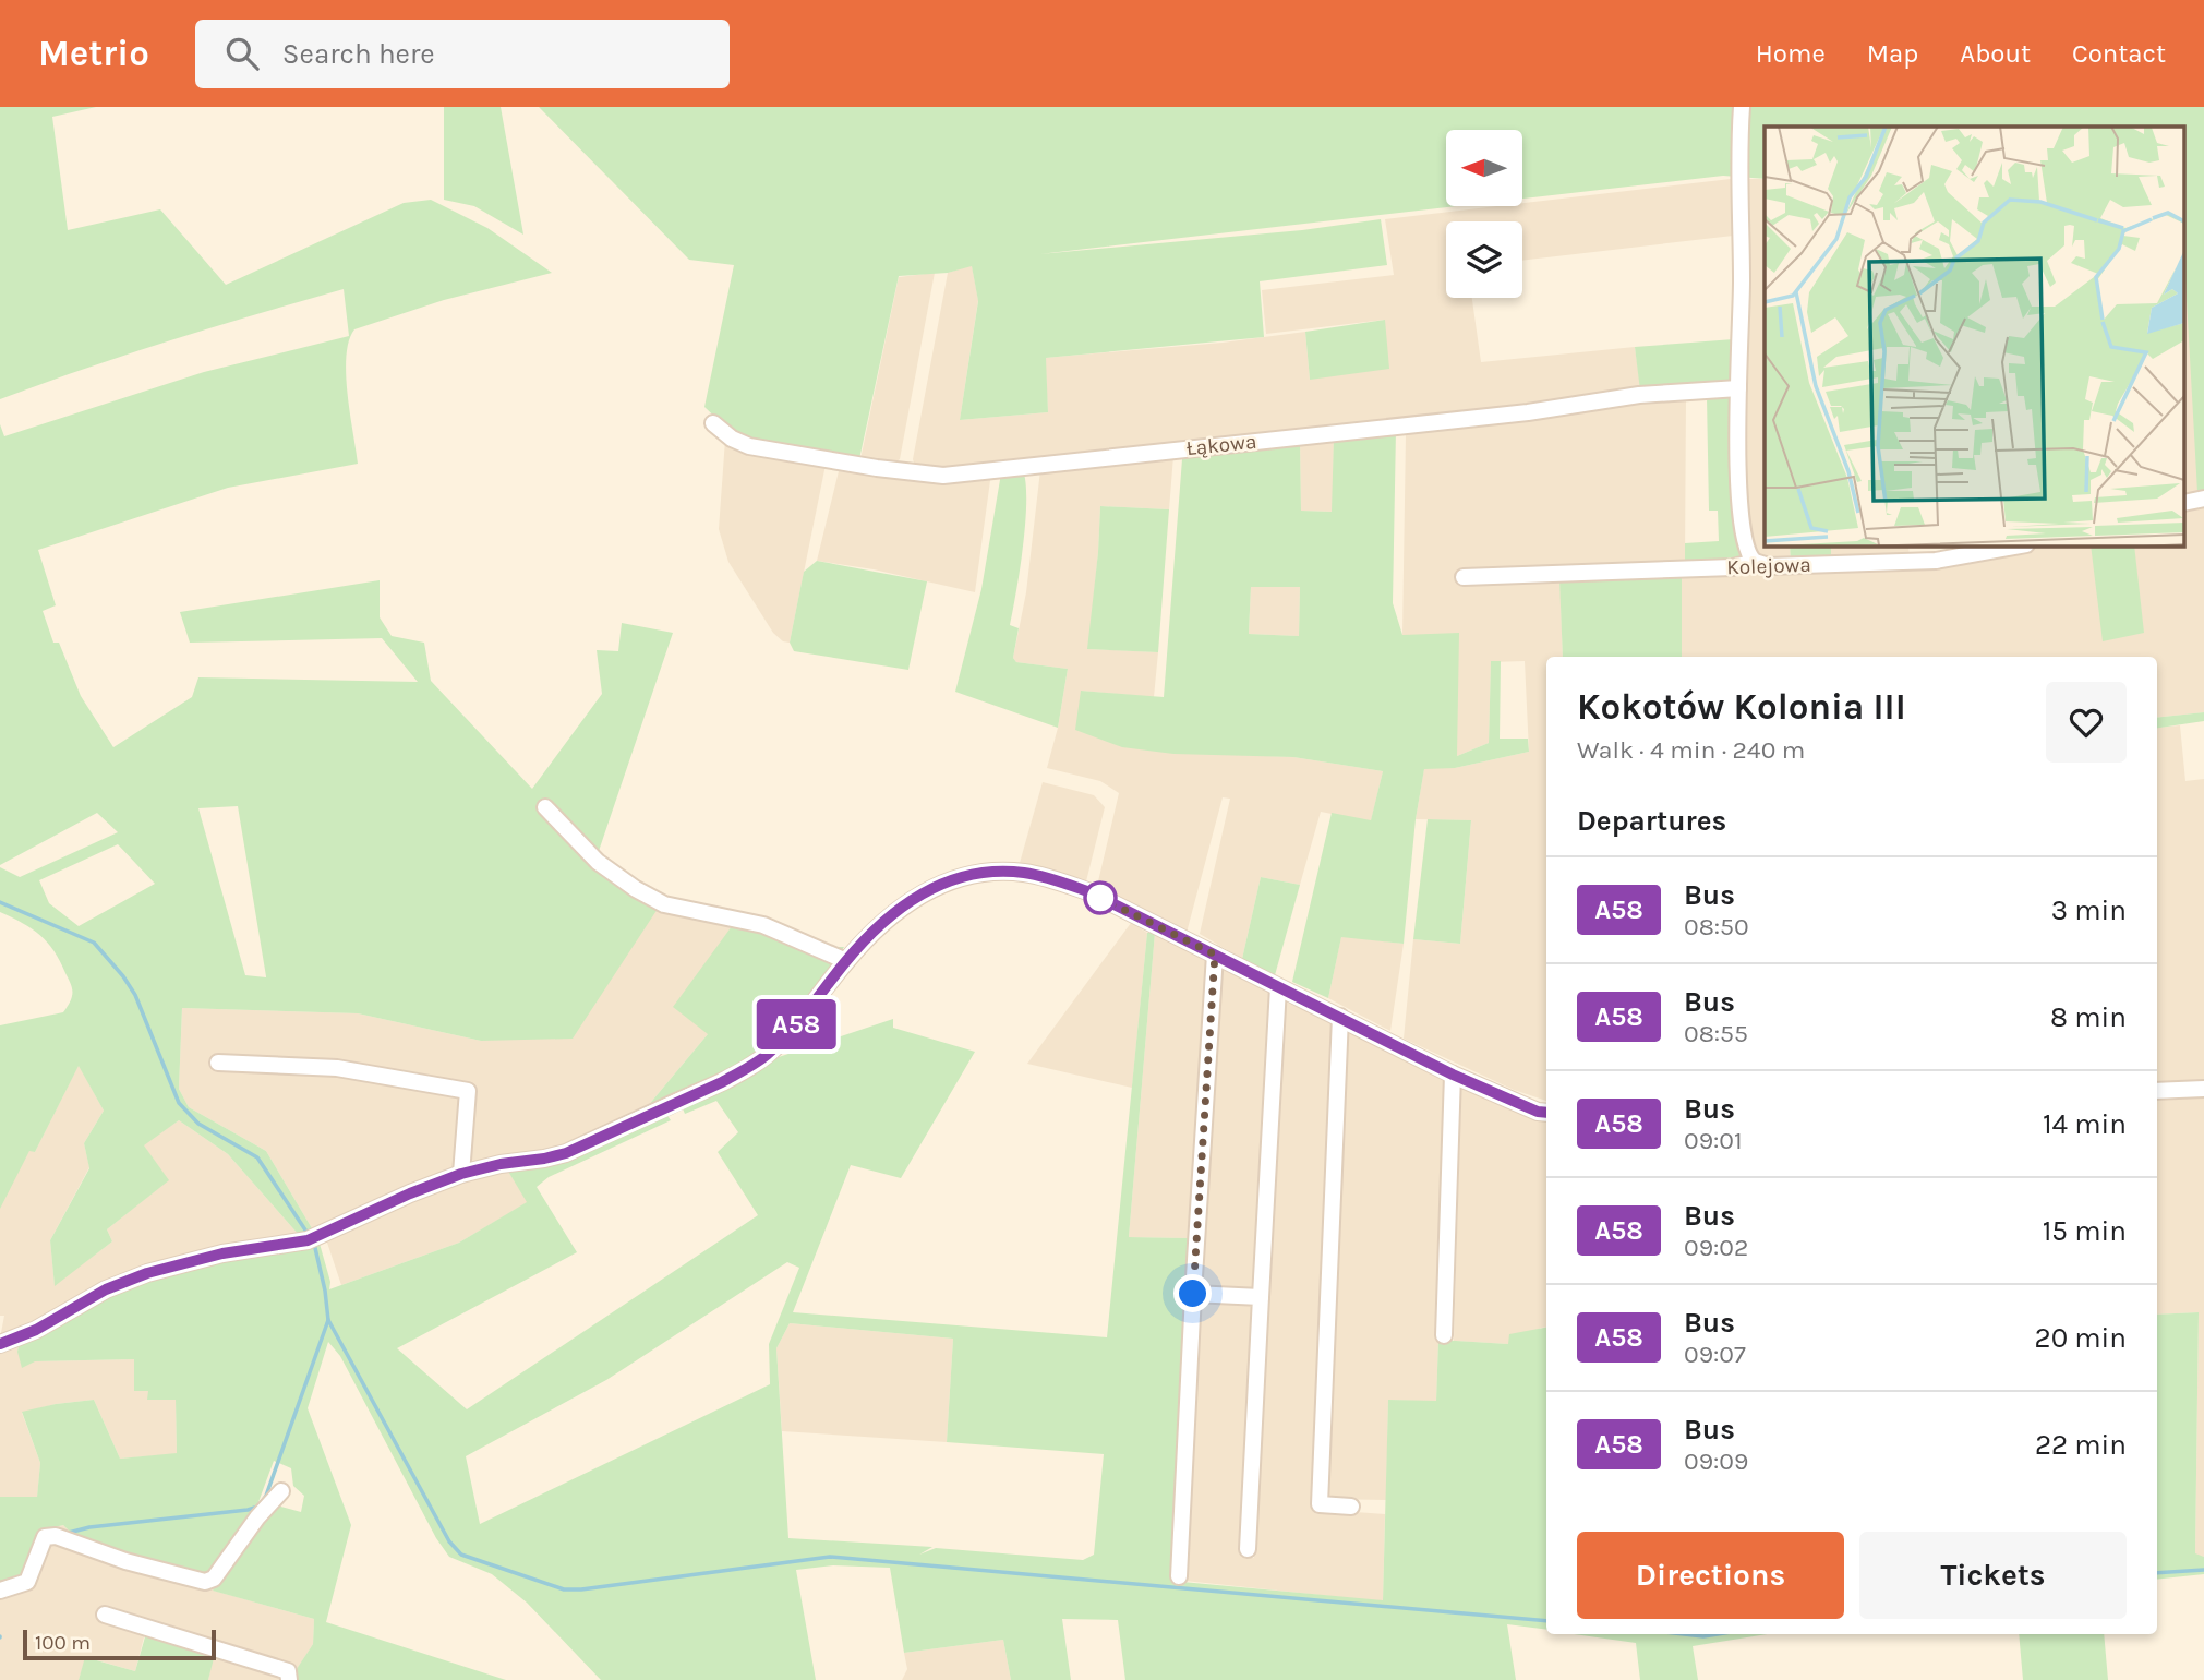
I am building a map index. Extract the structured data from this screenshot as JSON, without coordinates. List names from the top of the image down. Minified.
{"streets":{"street":["Łąkowa","Kolejowa"]},"lines":["bus line A58"],"scale_bar":"100 m","north":"left","page":{"header":"Metrio","search":"Search here","nav":["Home","Map","About","Contact"],"on_map":"A58","heading":[["Kokotów Kolonia III","Walk · 4 min · 240 m"],"Departures"],"list":[{"mark":"A58","name":"Bus","note":"08:50","value":"3 min"},{"mark":"A58","name":"Bus","note":"08:55","value":"8 min"},{"mark":"A58","name":"Bus","note":"09:01","value":"14 min"},{"mark":"A58","name":"Bus","note":"09:02","value":"15 min"},{"mark":"A58","name":"Bus","note":"09:07","value":"20 min"},{"mark":"A58","name":"Bus","note":"09:09","value":"22 min"}],"buttons":["Directions","Tickets"],"scale":"100 m"}}
